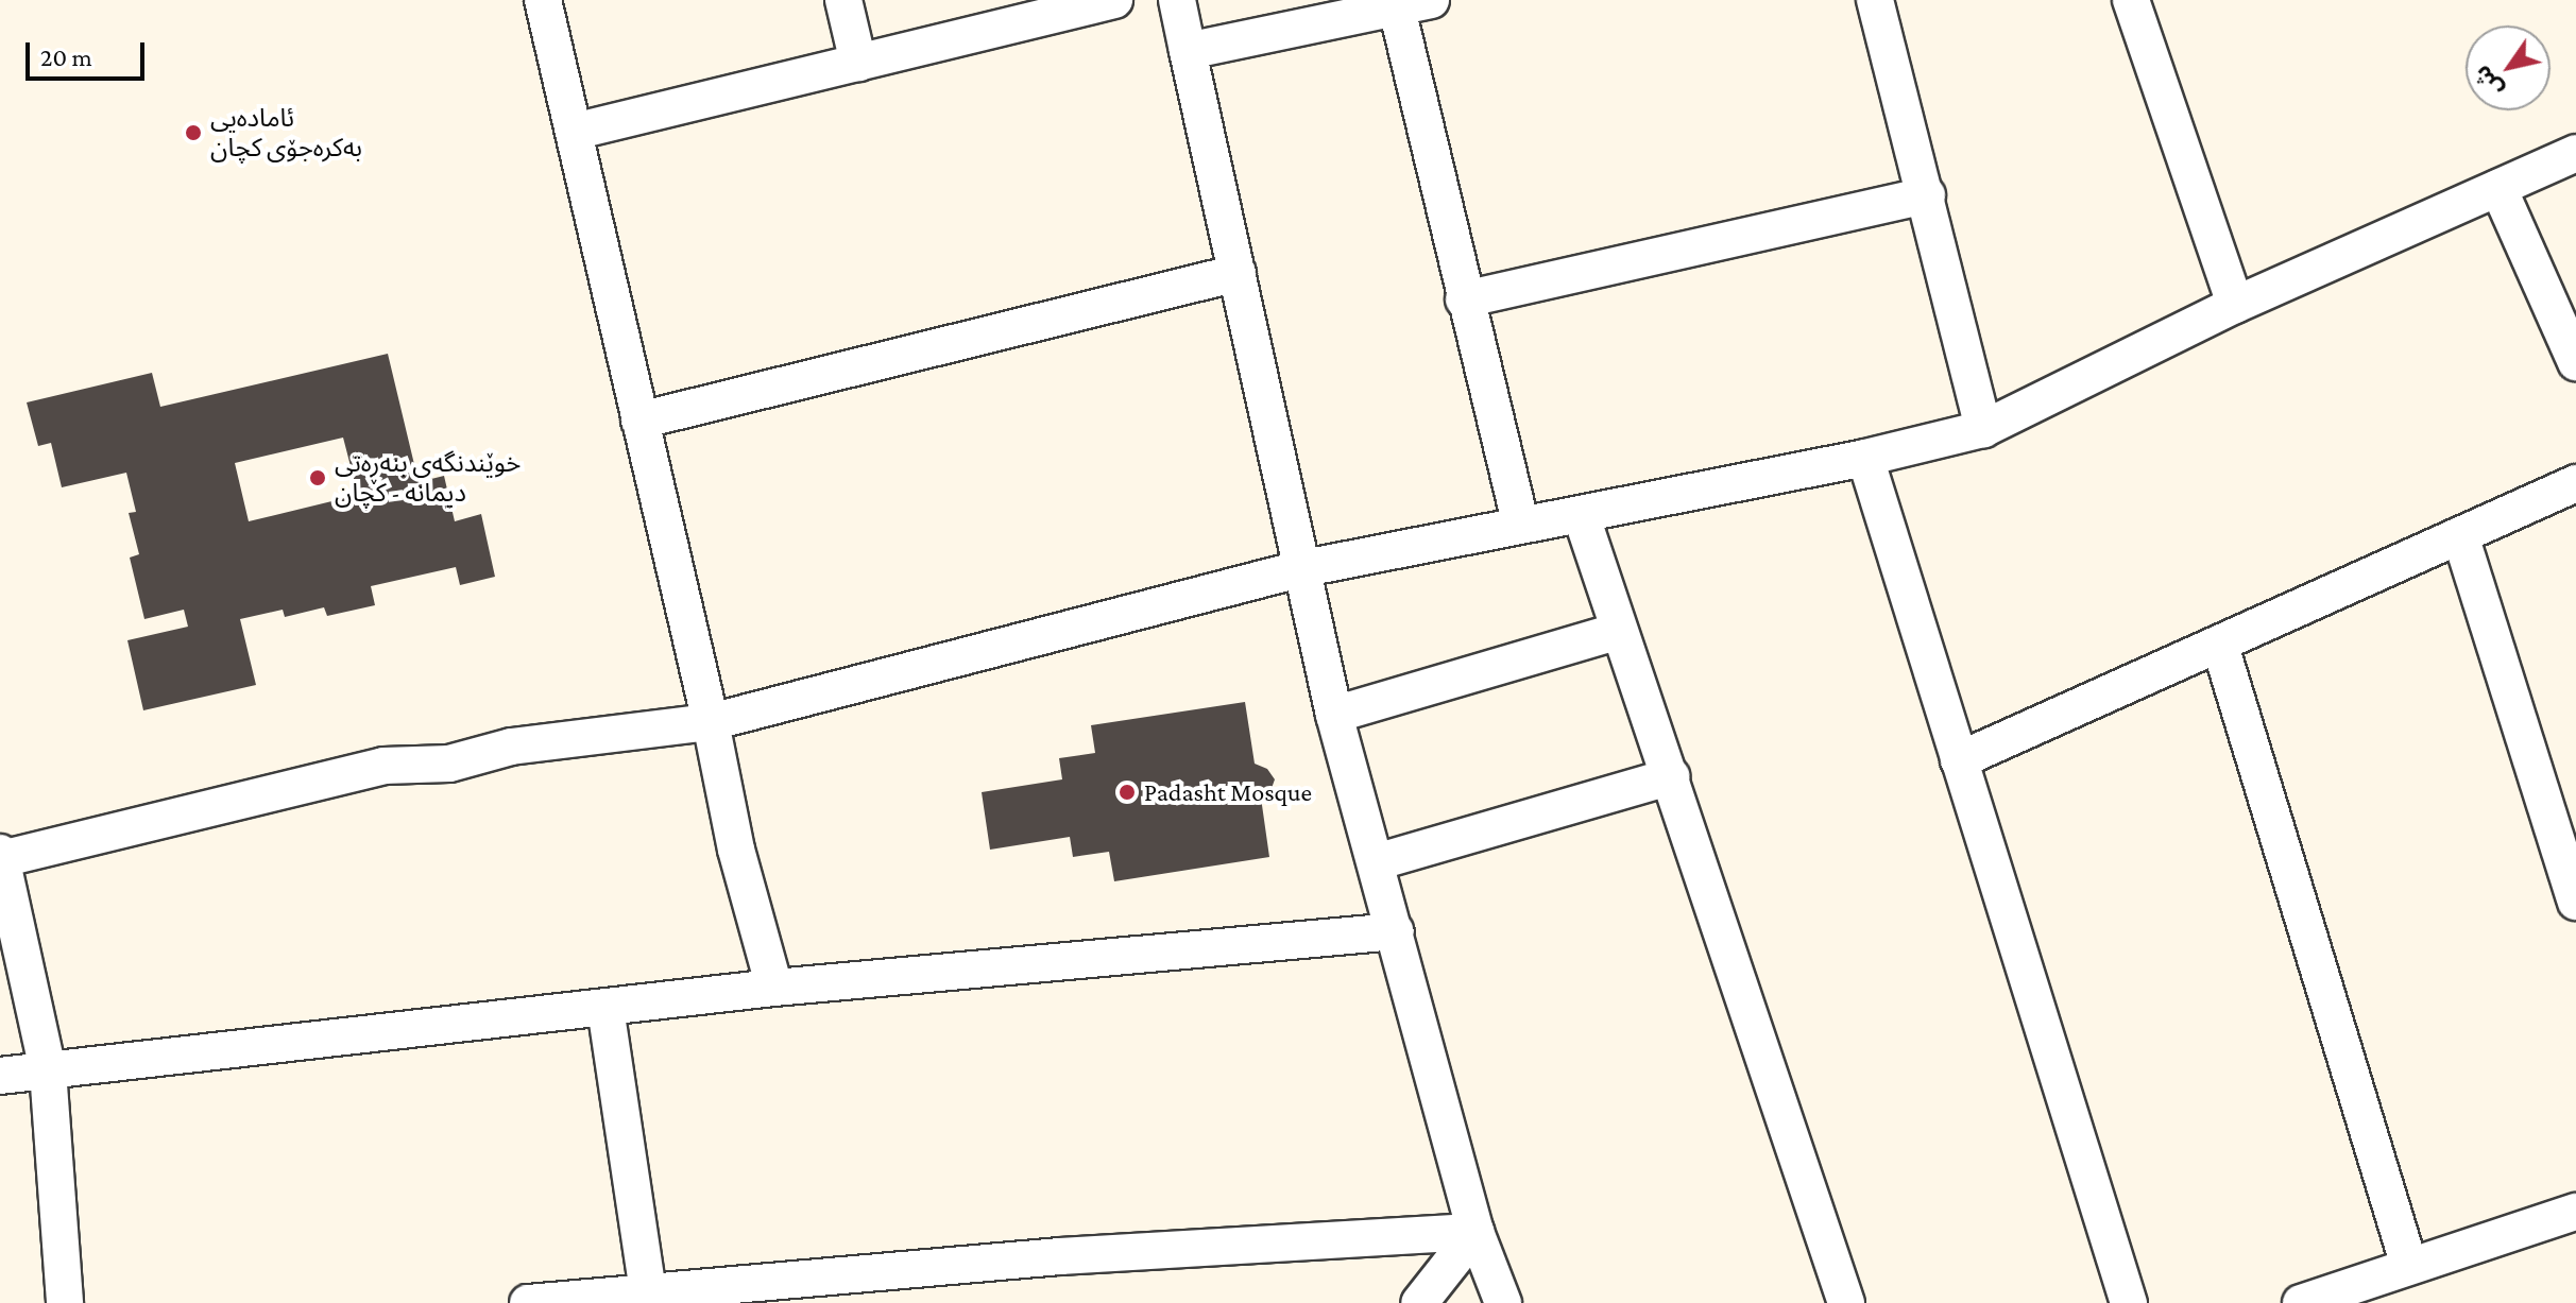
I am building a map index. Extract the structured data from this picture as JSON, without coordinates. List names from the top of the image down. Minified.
{"places":["ئامادەیی بەکرەجۆی کچان","خوێندنگەی بنەڕەتی دیمانە - کچان","Padasht Mosque"],"scale_bar":"20 m","north":"bottom left"}
